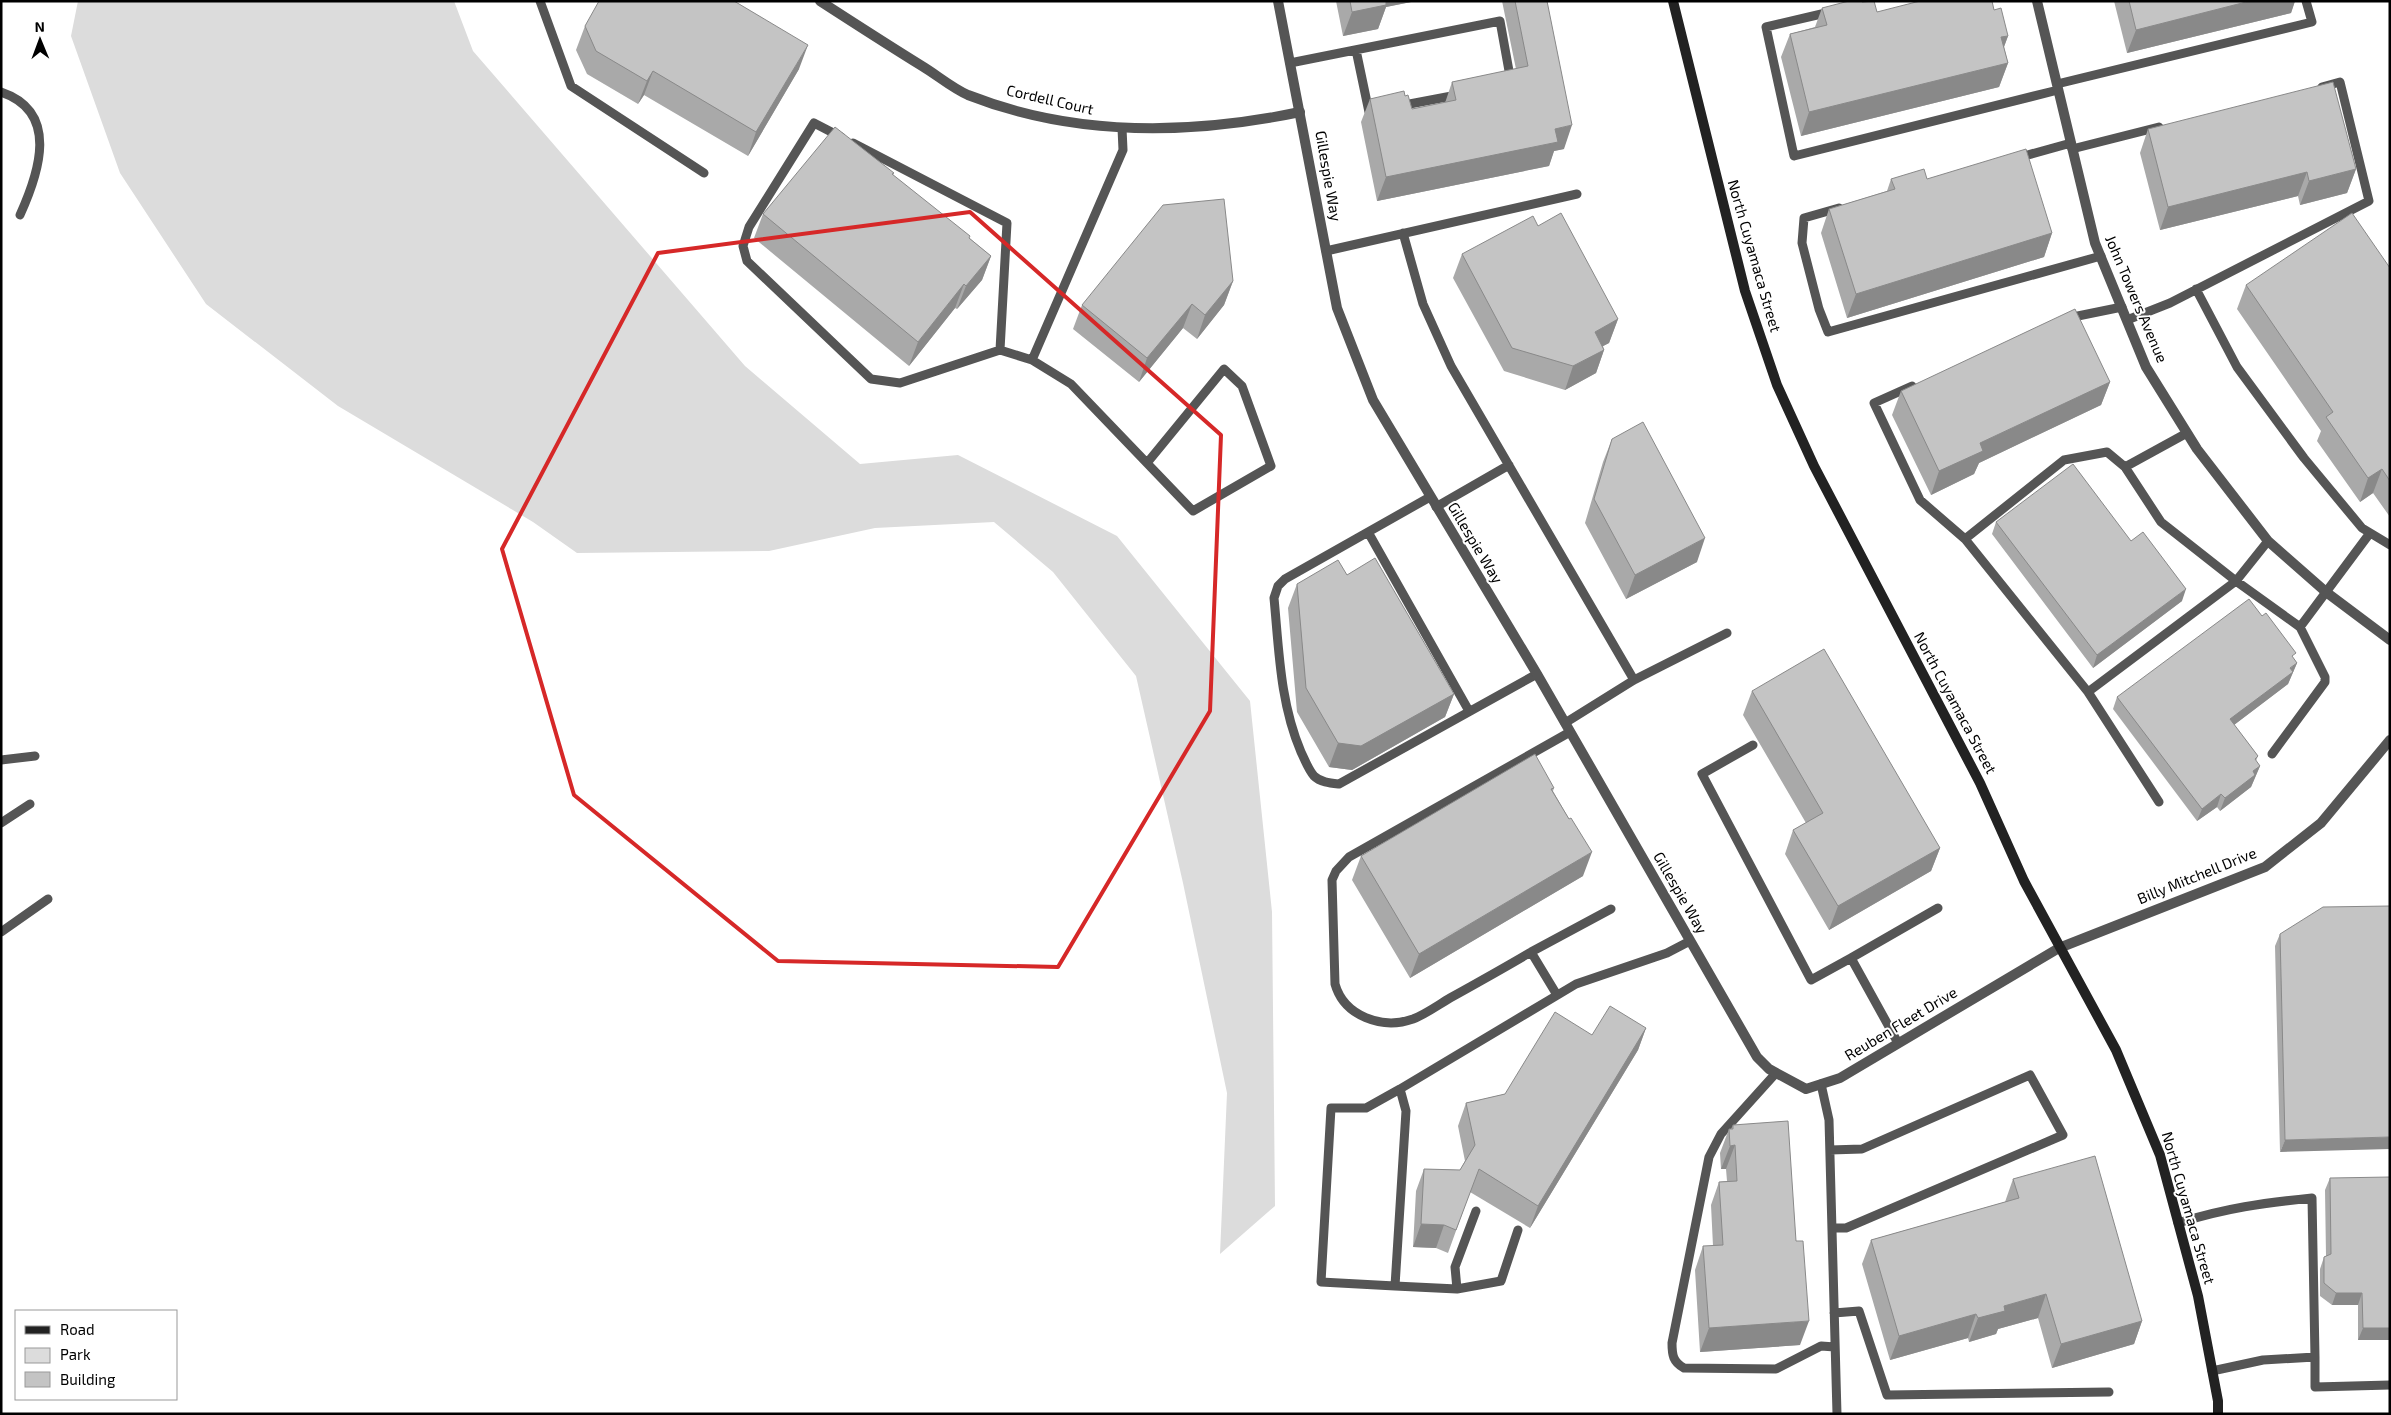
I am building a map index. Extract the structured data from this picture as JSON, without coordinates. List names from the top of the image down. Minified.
{"streets":{"main road":["North Cuyamaca Street"],"street":["Cordell Court","Gillespie Way","John Towers Avenue","Billy Mitchell Drive","Reuben Fleet Drive"]},"crossings":[["Cordell Court","Gillespie Way"],["Gillespie Way","Reuben Fleet Drive"],["North Cuyamaca Street","Billy Mitchell Drive"],["North Cuyamaca Street","Reuben Fleet Drive"],["Billy Mitchell Drive","Reuben Fleet Drive"]],"legend":["Road","Park","Building"],"north":"top"}
